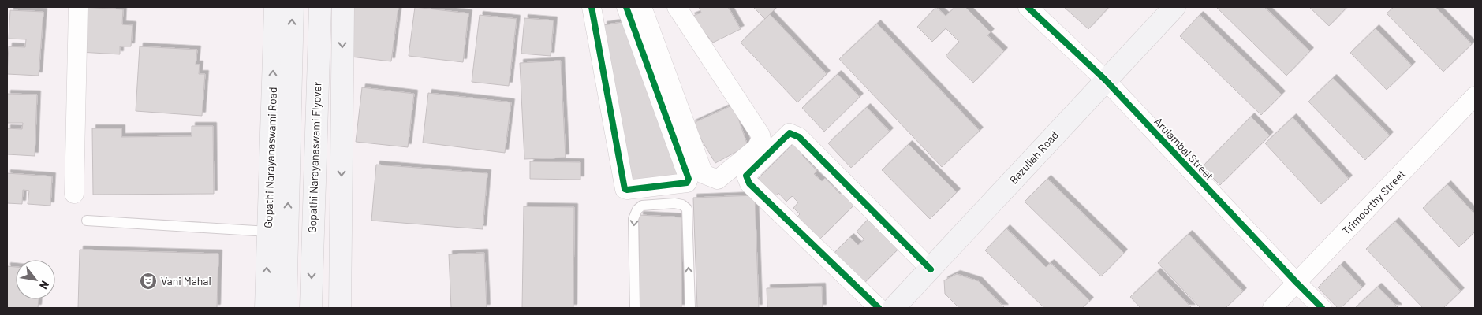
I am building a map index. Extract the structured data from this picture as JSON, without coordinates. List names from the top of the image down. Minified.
{"streets":{"main road":["Gopathi Narayanaswami Road","Gopathi Narayanaswami Flyover","Bazullah Road"],"street":["Arulambal Street","Trimoorthy Street"]},"crossings":[["Arulambal Street","Bazullah Road"],["Arulambal Street","Trimoorthy Street"]],"places":{"theatre":["Vani Mahal"]},"north":"bottom right"}
